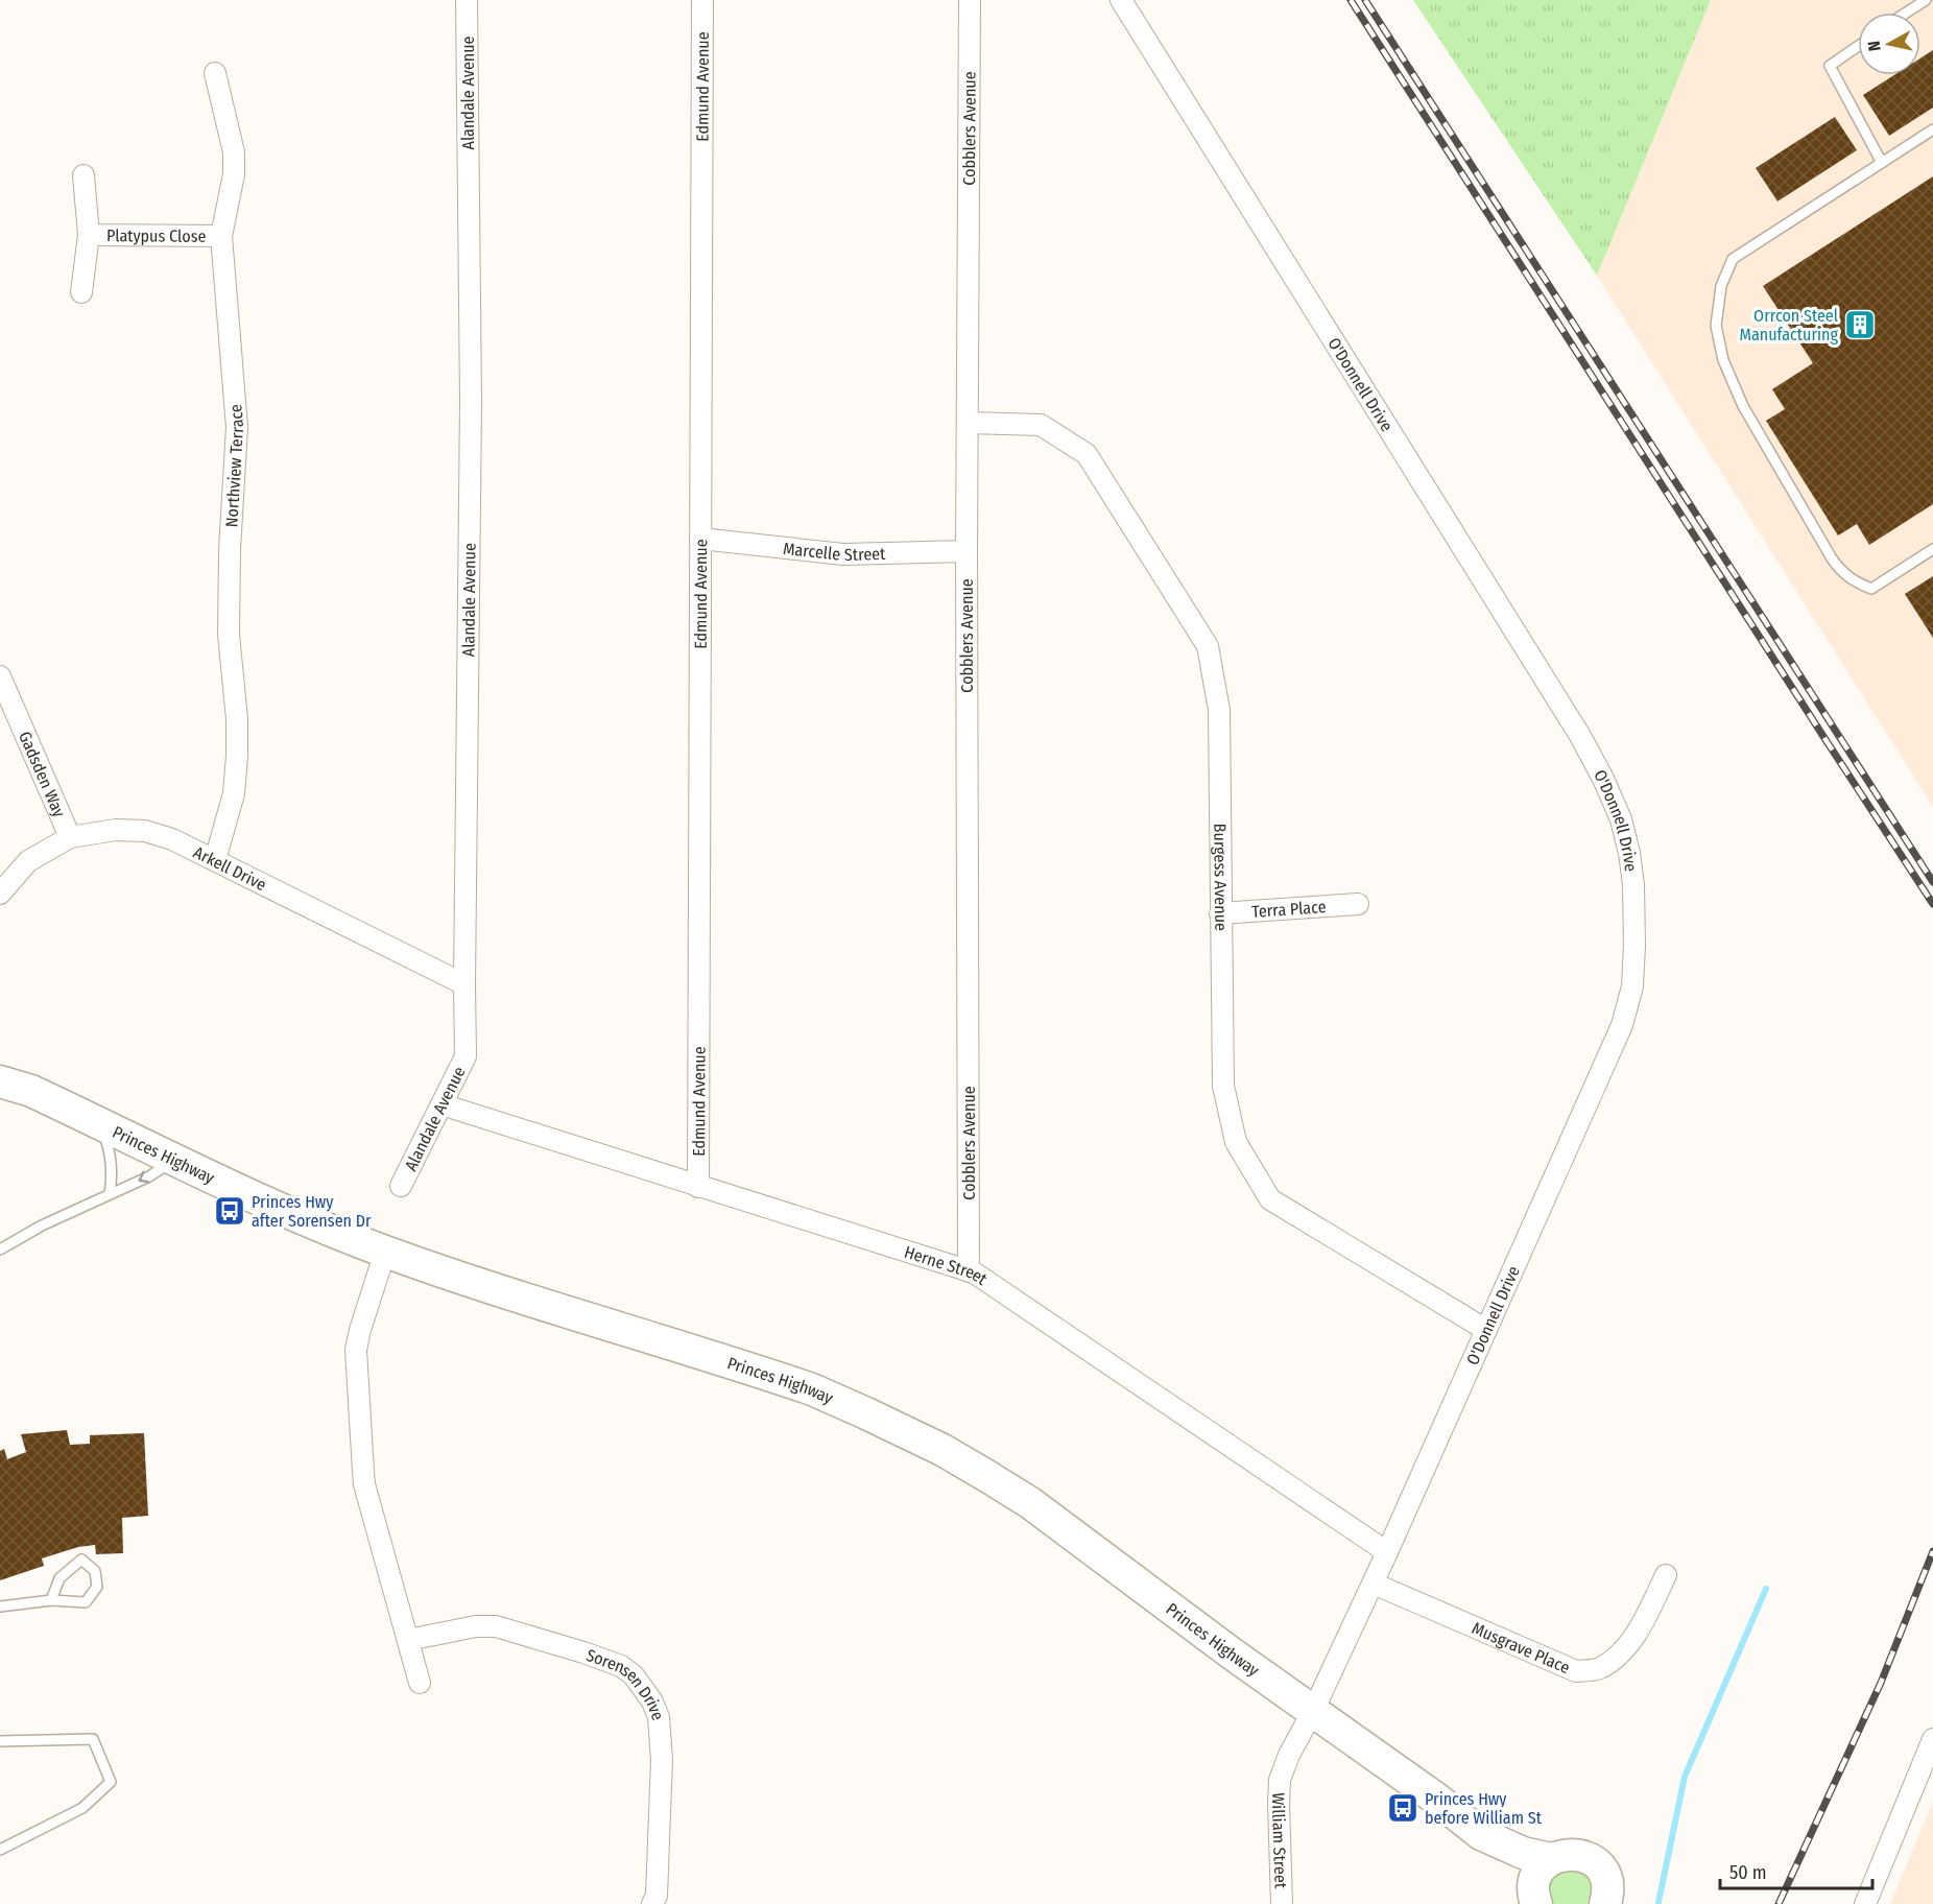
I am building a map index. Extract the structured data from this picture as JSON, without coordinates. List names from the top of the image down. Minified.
{"streets":{"main road":["Princes Highway"],"street":["Edmund Avenue","Alandale Avenue","Cobblers Avenue","Platypus Close","O'Donnell Drive","Northview Terrace","Marcelle Street","Gadsden Way","Arkell Drive","Burgess Avenue","Terra Place","Herne Street","Musgrave Place","Sorensen Drive","William Street"]},"crossings":[["Edmund Avenue","Marcelle Street"],["Edmund Avenue","Herne Street"],["Alandale Avenue","Arkell Drive"],["Alandale Avenue","Herne Street"],["Cobblers Avenue","Marcelle Street"],["Cobblers Avenue","Burgess Avenue"],["Cobblers Avenue","Herne Street"],["Platypus Close","Northview Terrace"],["O'Donnell Drive","Burgess Avenue"],["O'Donnell Drive","Princes Highway"],["O'Donnell Drive","Herne Street"],["O'Donnell Drive","Musgrave Place"],["O'Donnell Drive","William Street"],["Northview Terrace","Arkell Drive"],["Gadsden Way","Arkell Drive"],["Burgess Avenue","Terra Place"],["Princes Highway","William Street"]],"places":{"building":["Orrcon Steel Manufacturing"],"bus stop":["Princes Hwy after Sorensen Dr","Princes Hwy before William St"]},"scale_bar":"50 m","north":"left"}
